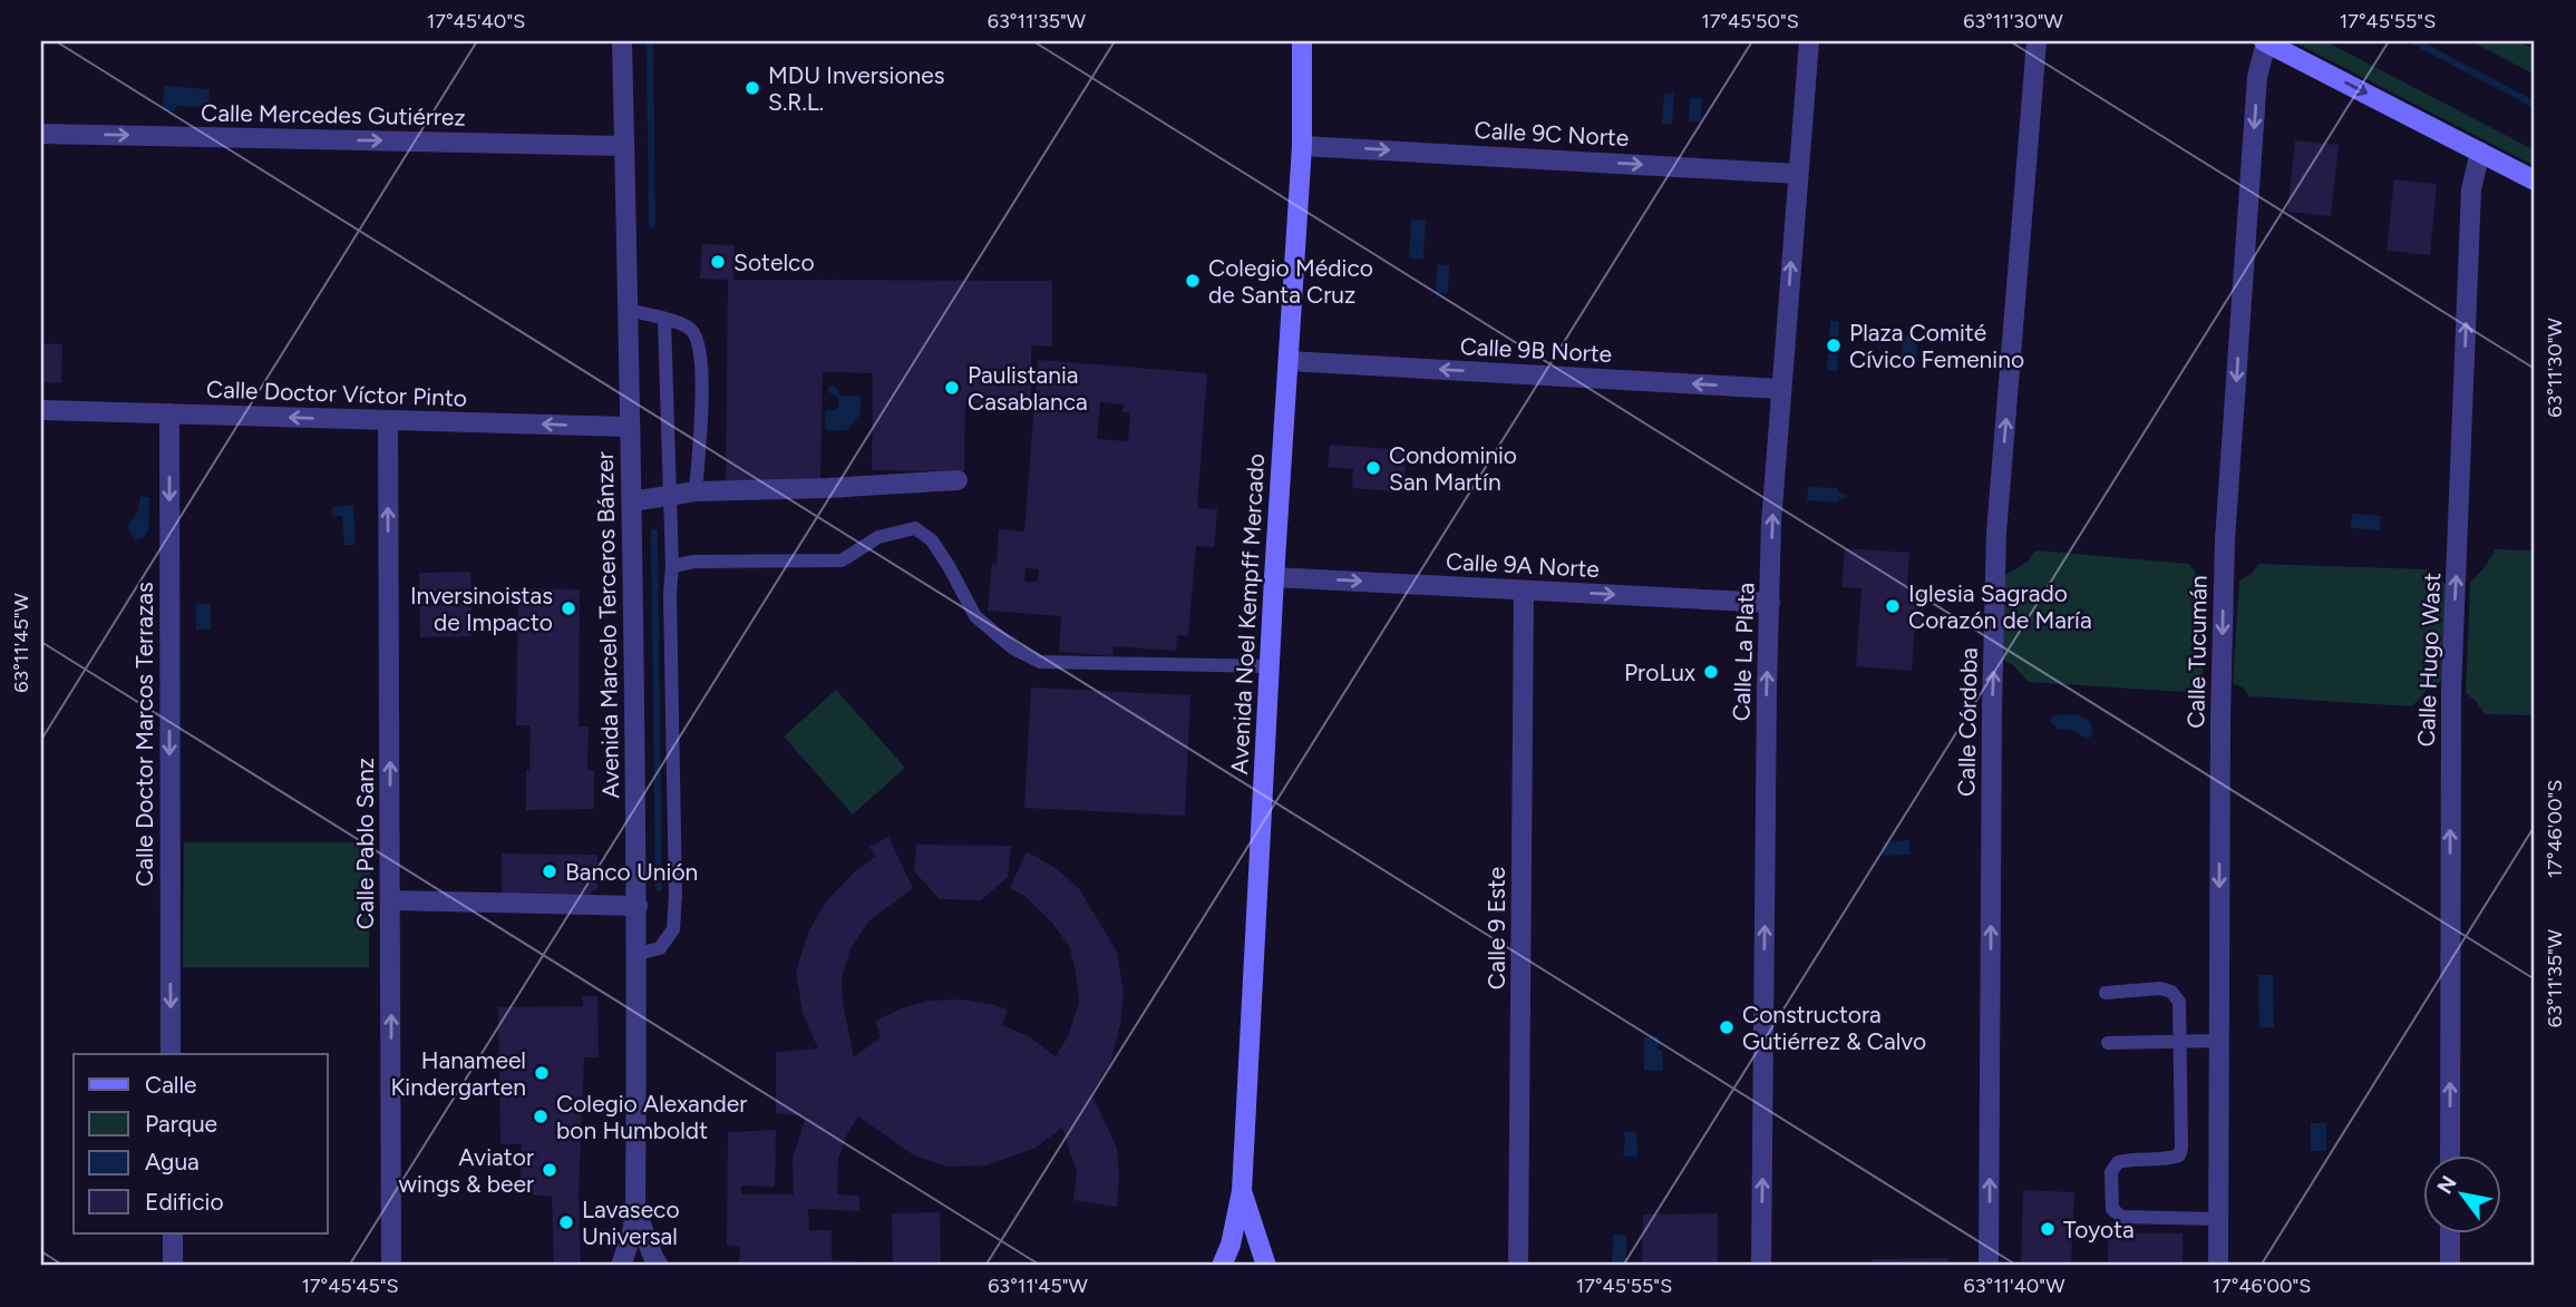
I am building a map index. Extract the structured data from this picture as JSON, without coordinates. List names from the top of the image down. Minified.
{"streets":{"main road":["Avenida Noel Kempff Mercado"],"street":["Calle Mercedes Gutiérrez","Calle 9C Norte","Calle 9B Norte","Calle Doctor Víctor Pinto","Calle 9A Norte","Avenida Marcelo Terceros Bánzer","Calle La Plata","Calle Tucumán","Calle Hugo Wast","Calle Córdoba","Calle Doctor Marcos Terrazas","Calle Pablo Sanz","Calle 9 Este"]},"crossings":[["Calle Mercedes Gutiérrez","Avenida Marcelo Terceros Bánzer"],["Calle 9C Norte","Avenida Noel Kempff Mercado"],["Calle 9C Norte","Calle La Plata"],["Calle 9B Norte","Avenida Noel Kempff Mercado"],["Calle 9B Norte","Calle La Plata"],["Calle Doctor Víctor Pinto","Avenida Marcelo Terceros Bánzer"],["Calle Doctor Víctor Pinto","Calle Doctor Marcos Terrazas"],["Calle Doctor Víctor Pinto","Calle Pablo Sanz"],["Calle 9A Norte","Avenida Noel Kempff Mercado"],["Calle 9A Norte","Calle La Plata"],["Calle 9A Norte","Calle 9 Este"]],"one_way":["Calle Mercedes Gutiérrez","Calle 9C Norte","Calle 9B Norte","Calle Doctor Víctor Pinto","Calle 9A Norte","Calle La Plata","Calle Tucumán","Calle Hugo Wast","Calle Córdoba","Calle Doctor Marcos Terrazas","Calle Pablo Sanz"],"places":["MDU Inversiones S.R.L.","Sotelco","Colegio Médico de Santa Cruz","Plaza Comité Cívico Femenino","Paulistania Casablanca","Condominio San Martín","Iglesia Sagrado Corazón de María","Inversinoistas de Impacto","ProLux","Banco Unión","Constructora Gutiérrez & Calvo","Hanameel Kindergarten","Colegio Alexander bon Humboldt","Aviator wings & beer","Lavaseco Universal","Toyota"],"legend":["Calle","Parque","Agua","Edificio"],"north":"top left","coordinates":["17°45'40\"S","63°11'35\"W","17°45'50\"S","63°11'30\"W","17°45'55\"S","63°11'45\"W","17°46'00\"S","17°45'45\"S","63°11'40\"W"]}
